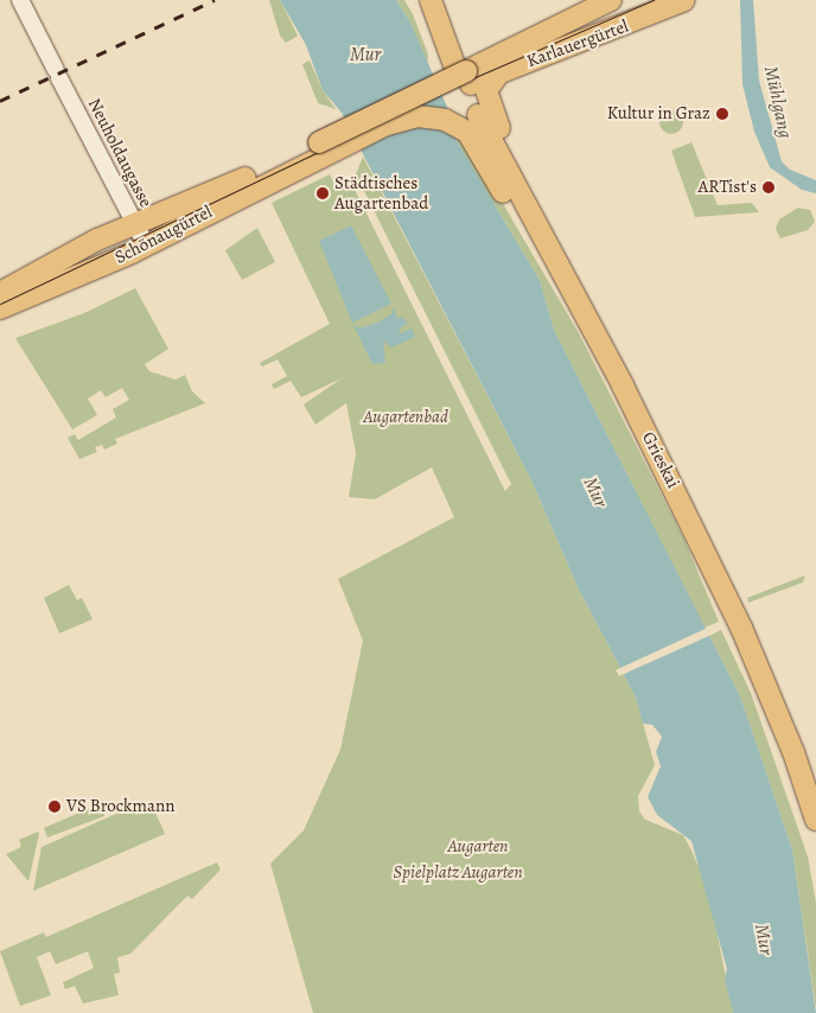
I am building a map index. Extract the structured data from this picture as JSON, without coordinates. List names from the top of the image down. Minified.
{"streets":{"main road":["Karlauergürtel","Schönaugürtel","Grieskai"],"street":["Neuholdaugasse"]},"crossings":[["Karlauergürtel","Grieskai"],["Neuholdaugasse","Schönaugürtel"]],"water":["Mur","Mühlgang"],"parks":["Augartenbad","Augarten","Spielplatz Augarten"],"places":["Kultur in Graz","ARTist's","Städtisches Augartenbad","VS Brockmann"]}
